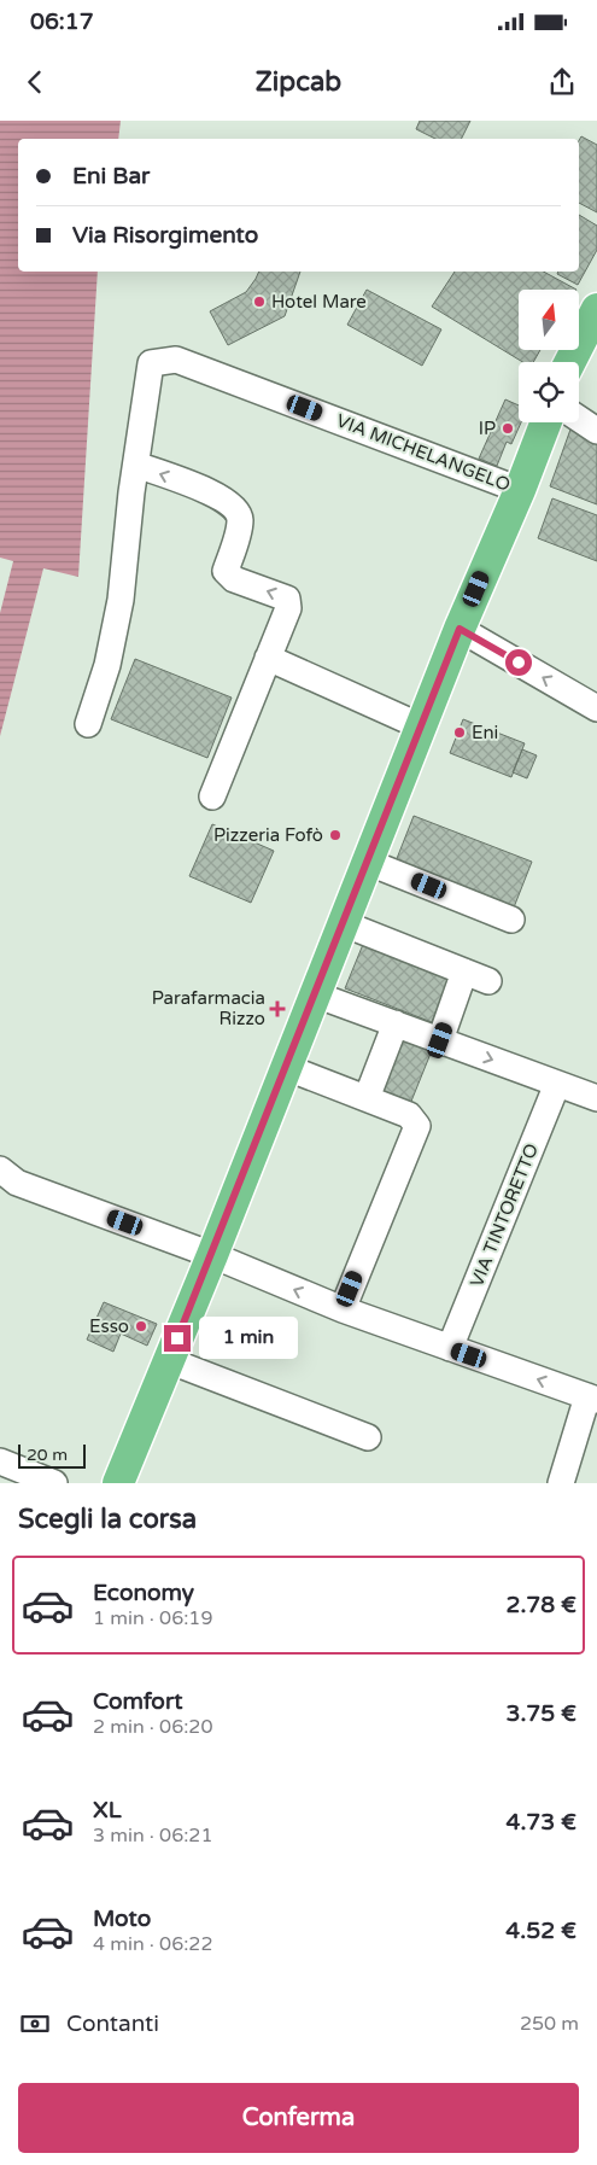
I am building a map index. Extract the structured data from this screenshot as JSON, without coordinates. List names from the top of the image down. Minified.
{"streets":{"street":["VIA MICHELANGELO","VIA TINTORETTO"]},"places":{"other":["Hotel Mare","IP","Eni","Pizzeria Fofò","Esso"],"health":["Parafarmacia Rizzo"]},"scale_bar":"20 m","north":"top","page":{"status":"06:17","header":"Zipcab","banner":["Eni Bar","Via Risorgimento"],"bubble":"1 min","scale":"20 m","heading":"Scegli la corsa","list":[{"name":"Economy","note":"1 min · 06:19","value":"2.78 €"},{"name":"Comfort","note":"2 min · 06:20","value":"3.75 €"},{"name":"XL","note":"3 min · 06:21","value":"4.73 €"},{"name":"Moto","note":"4 min · 06:22","value":"4.52 €"}],"pay":["Contanti","250 m"],"buttons":"Conferma"}}
